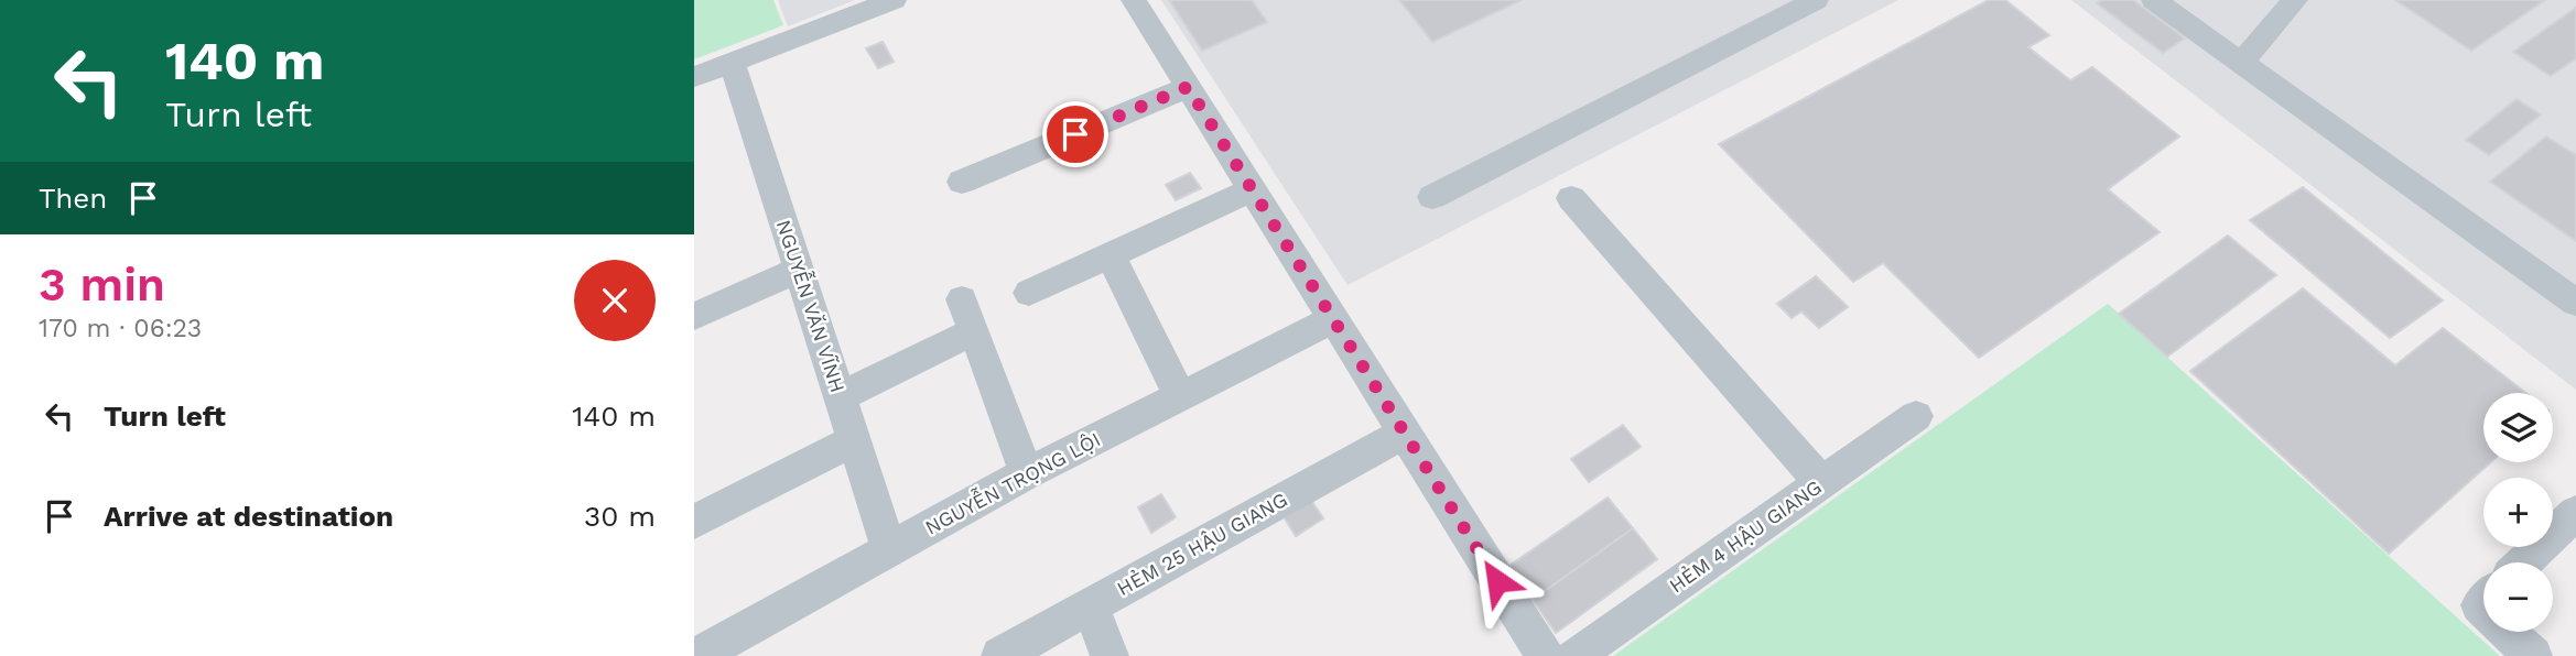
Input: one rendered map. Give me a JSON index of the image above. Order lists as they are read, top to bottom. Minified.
{"streets":{"street":["NGUYỄN VĂN VĨNH","NGUYỄN TRỌNG LỘI","HẺM 4 HẬU GIANG","HẺM 25 HẬU GIANG"]},"crossings":[["NGUYỄN VĂN VĨNH","NGUYỄN TRỌNG LỘI"]],"page":{"turn":["140 m","Turn left"],"then":"Then","heading":["3 min","170 m · 06:23"],"list":[{"name":"Turn left","value":"140 m"},{"name":"Arrive at destination","value":"30 m"}],"map_buttons":["+","−"]}}
